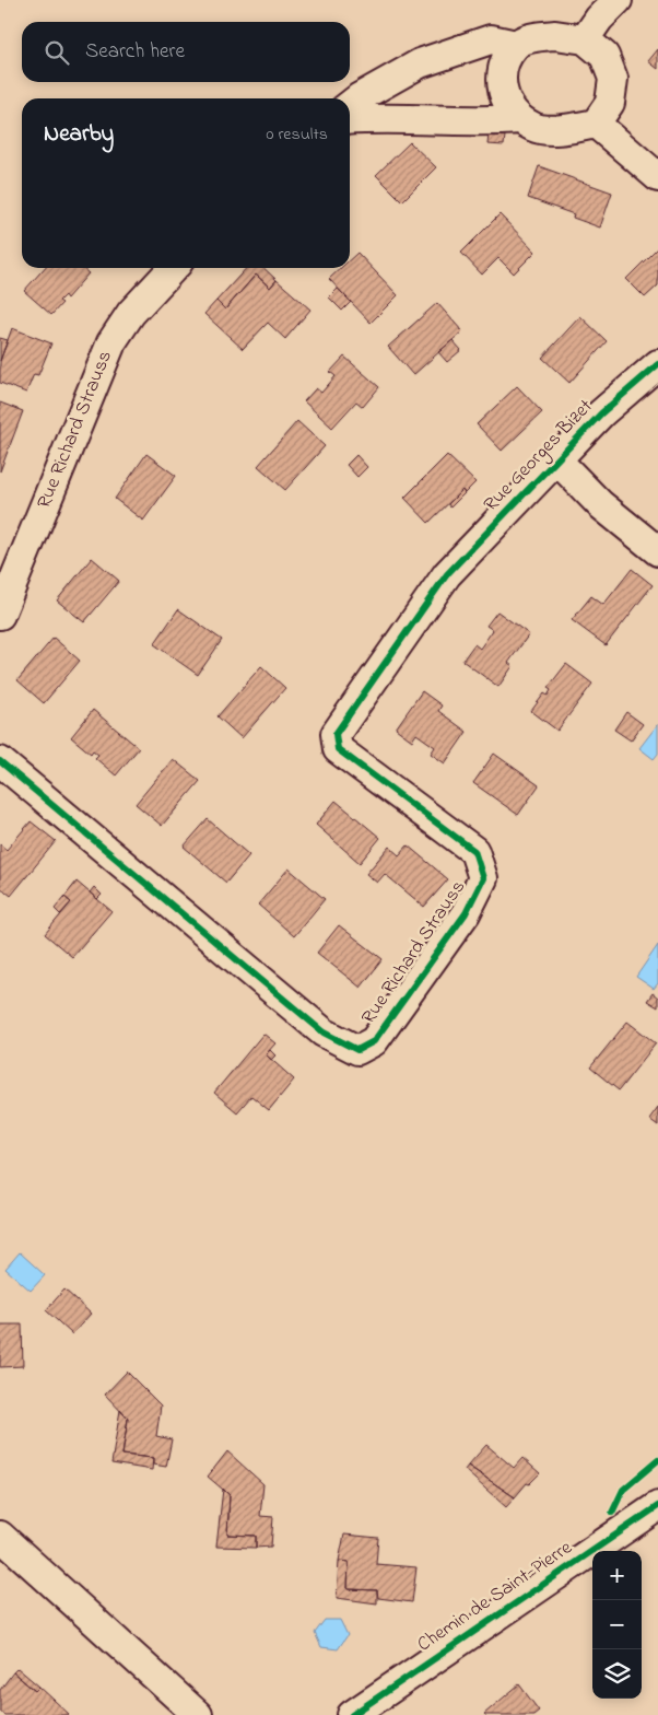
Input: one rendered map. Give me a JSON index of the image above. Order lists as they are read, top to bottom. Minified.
{"streets":{"street":["Rue Richard Strauss","Rue Georges Bizet","Chemin de Saint-Pierre"]},"crossings":[["Rue Richard Strauss","Rue Georges Bizet"]],"page":{"search":"Search here","heading":["Nearby","0 results"],"map_buttons":["+","−"]}}
